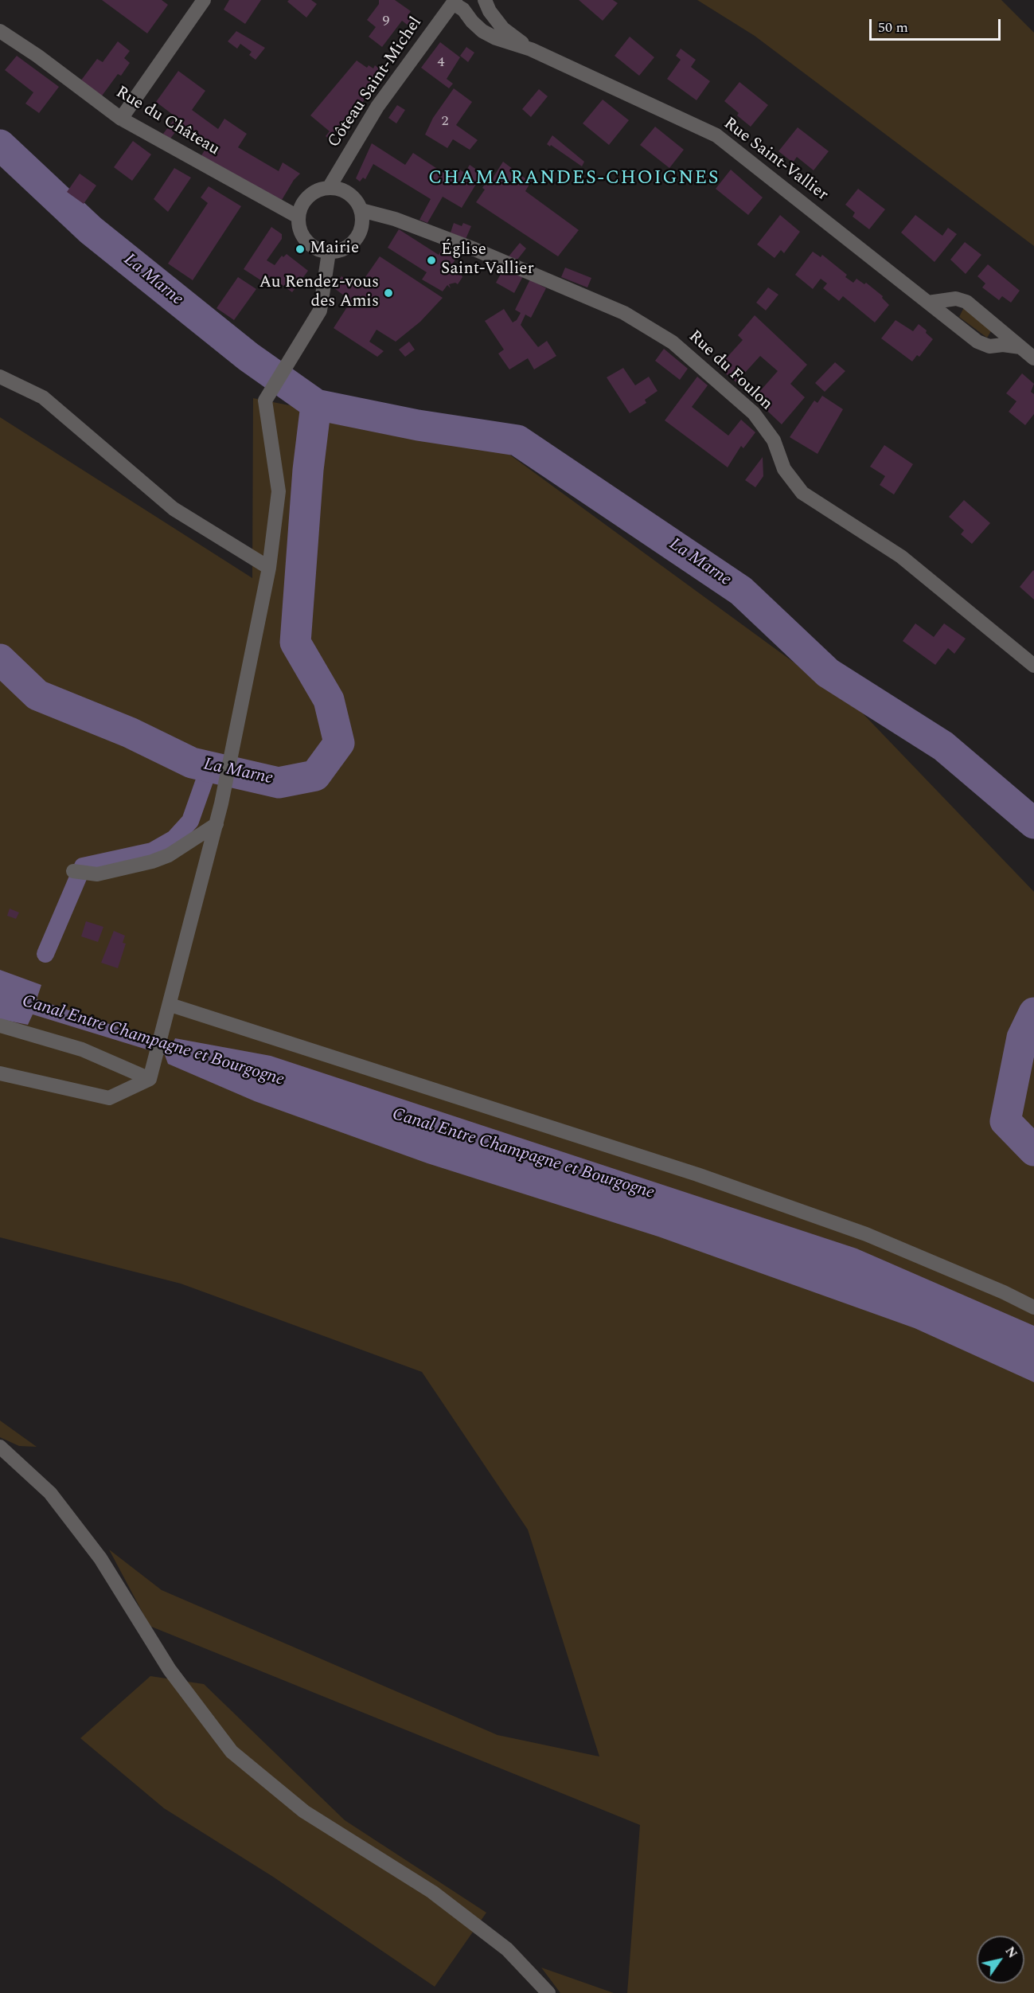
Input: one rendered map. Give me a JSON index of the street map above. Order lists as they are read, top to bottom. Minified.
{"streets":{"street":["Côteau Saint-Michel","Rue du Château","Rue Saint-Vallier","Rue du Foulon"]},"crossings":[["Côteau Saint-Michel","Rue du Château"],["Côteau Saint-Michel","Rue Saint-Vallier"],["Côteau Saint-Michel","Rue du Foulon"],["Rue du Château","Rue du Foulon"]],"districts":["CHAMARANDES-CHOIGNES"],"water":["La Marne","Canal Entre Champagne et Bourgogne"],"places":["Mairie","Église Saint-Vallier","Au Rendez-vous des Amis"],"house_numbers":["9","4","2"],"scale_bar":"50 m","north":"top right"}
